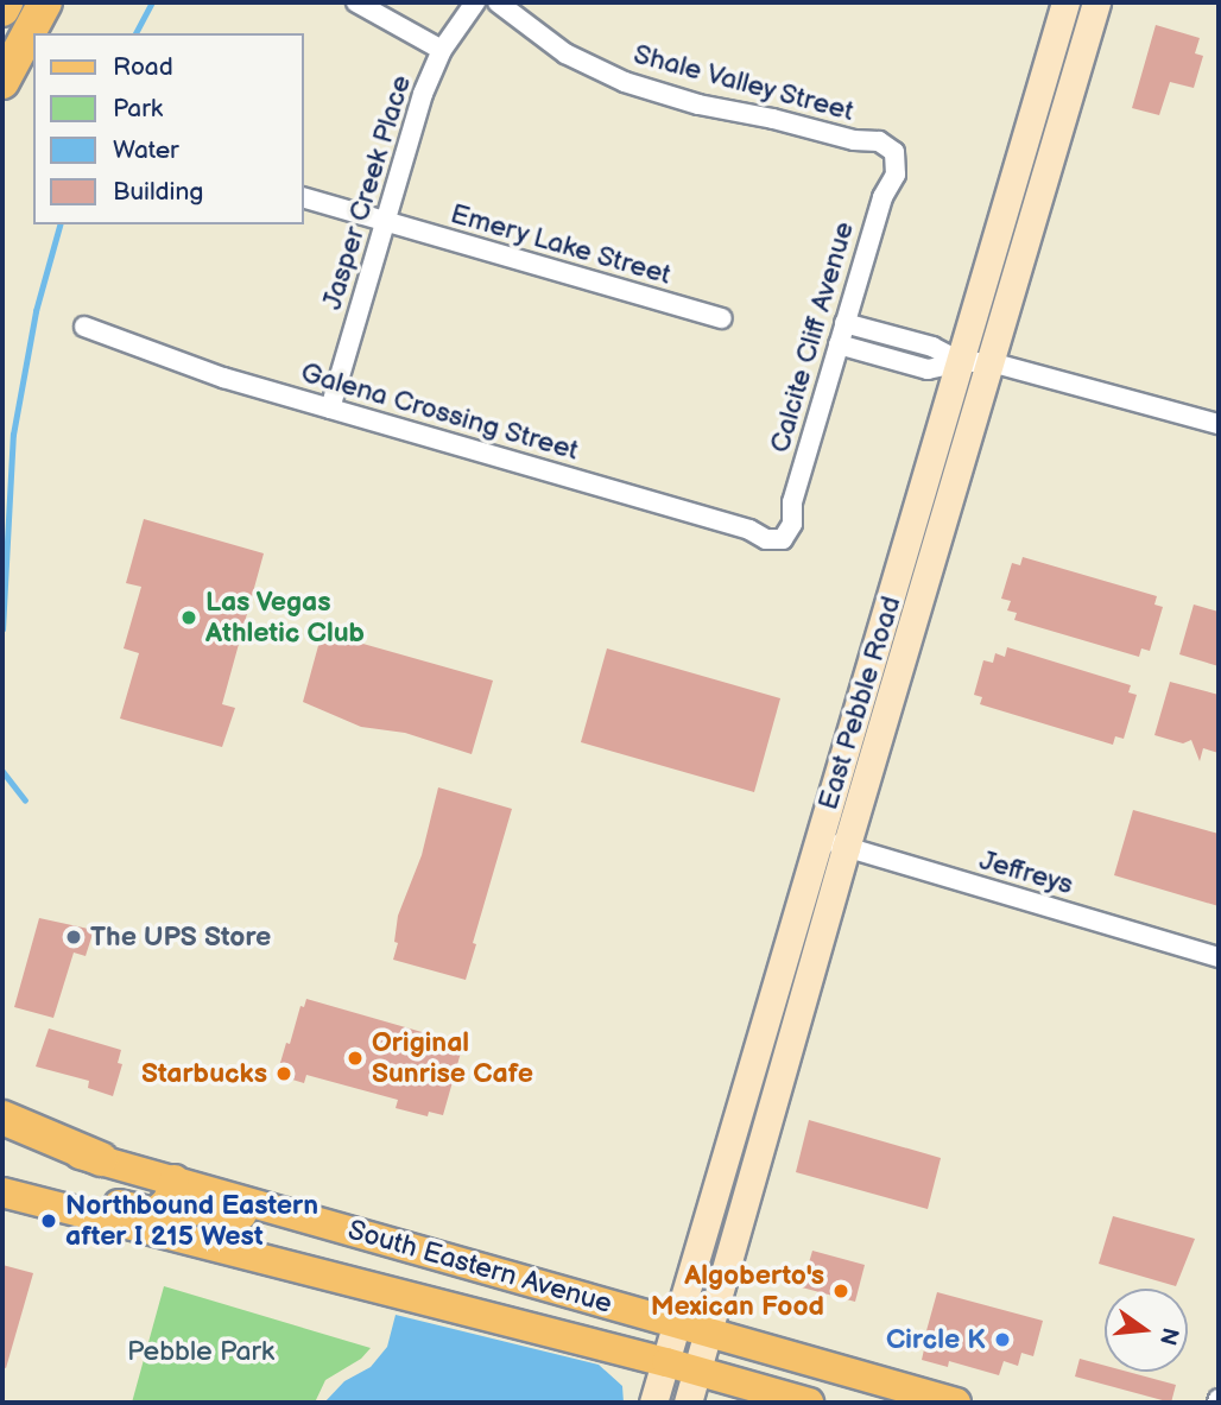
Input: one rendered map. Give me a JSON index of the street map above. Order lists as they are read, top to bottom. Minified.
{"streets":{"main road":["East Pebble Road","South Eastern Avenue"],"street":["Shale Valley Street","Jasper Creek Place","Emery Lake Street","Calcite Cliff Avenue","Galena Crossing Street","Jeffreys"]},"crossings":[["Shale Valley Street","Calcite Cliff Avenue"],["Jasper Creek Place","Emery Lake Street"],["Jasper Creek Place","Galena Crossing Street"],["Calcite Cliff Avenue","Galena Crossing Street"],["East Pebble Road","Jeffreys"],["East Pebble Road","South Eastern Avenue"]],"parks":["Pebble Park"],"places":["Las Vegas Athletic Club","The UPS Store","Original Sunrise Cafe","Starbucks","Northbound Eastern after I 215 West","Algoberto's Mexican Food","Circle K"],"legend":["Road","Park","Water","Building"],"north":"right"}
